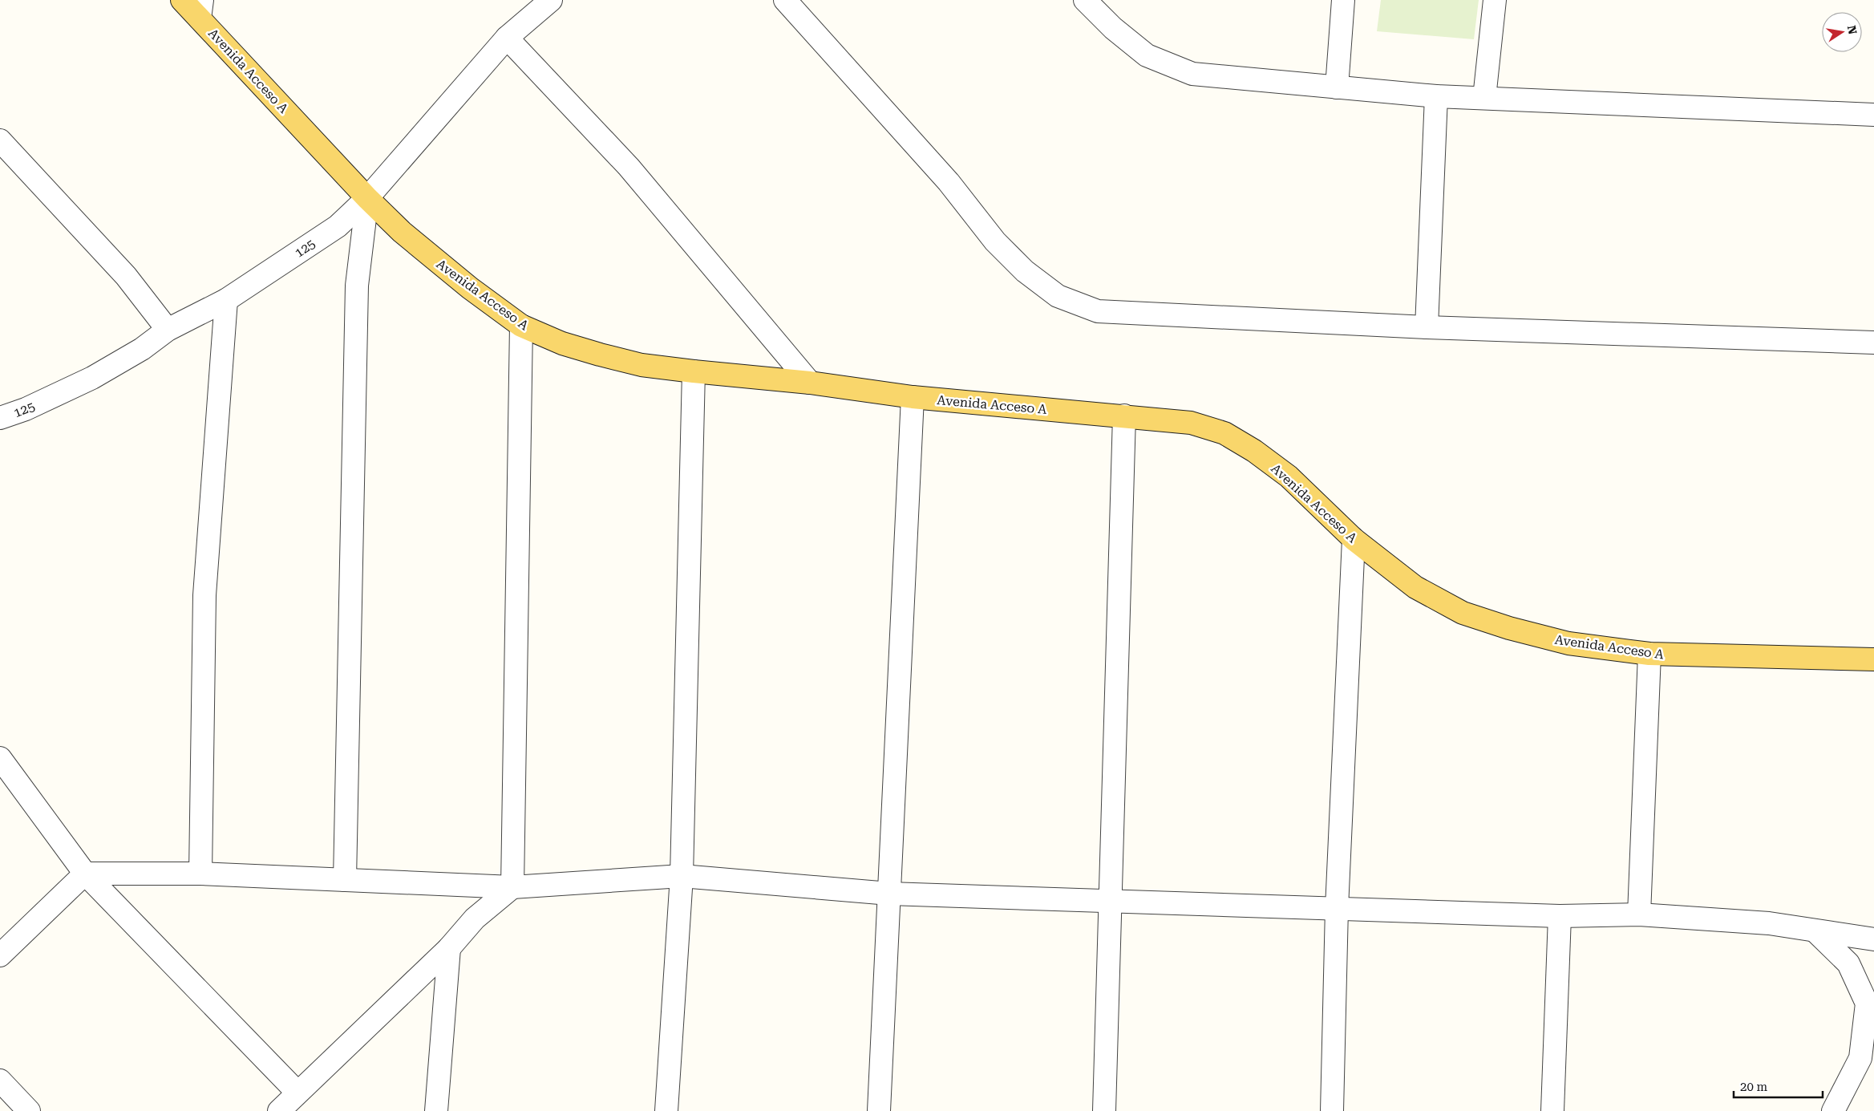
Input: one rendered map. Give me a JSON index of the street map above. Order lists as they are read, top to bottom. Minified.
{"streets":{"main road":["Avenida Acceso A"],"street":["125"]},"crossings":[["Avenida Acceso A","125"]],"scale_bar":"20 m","north":"right"}
